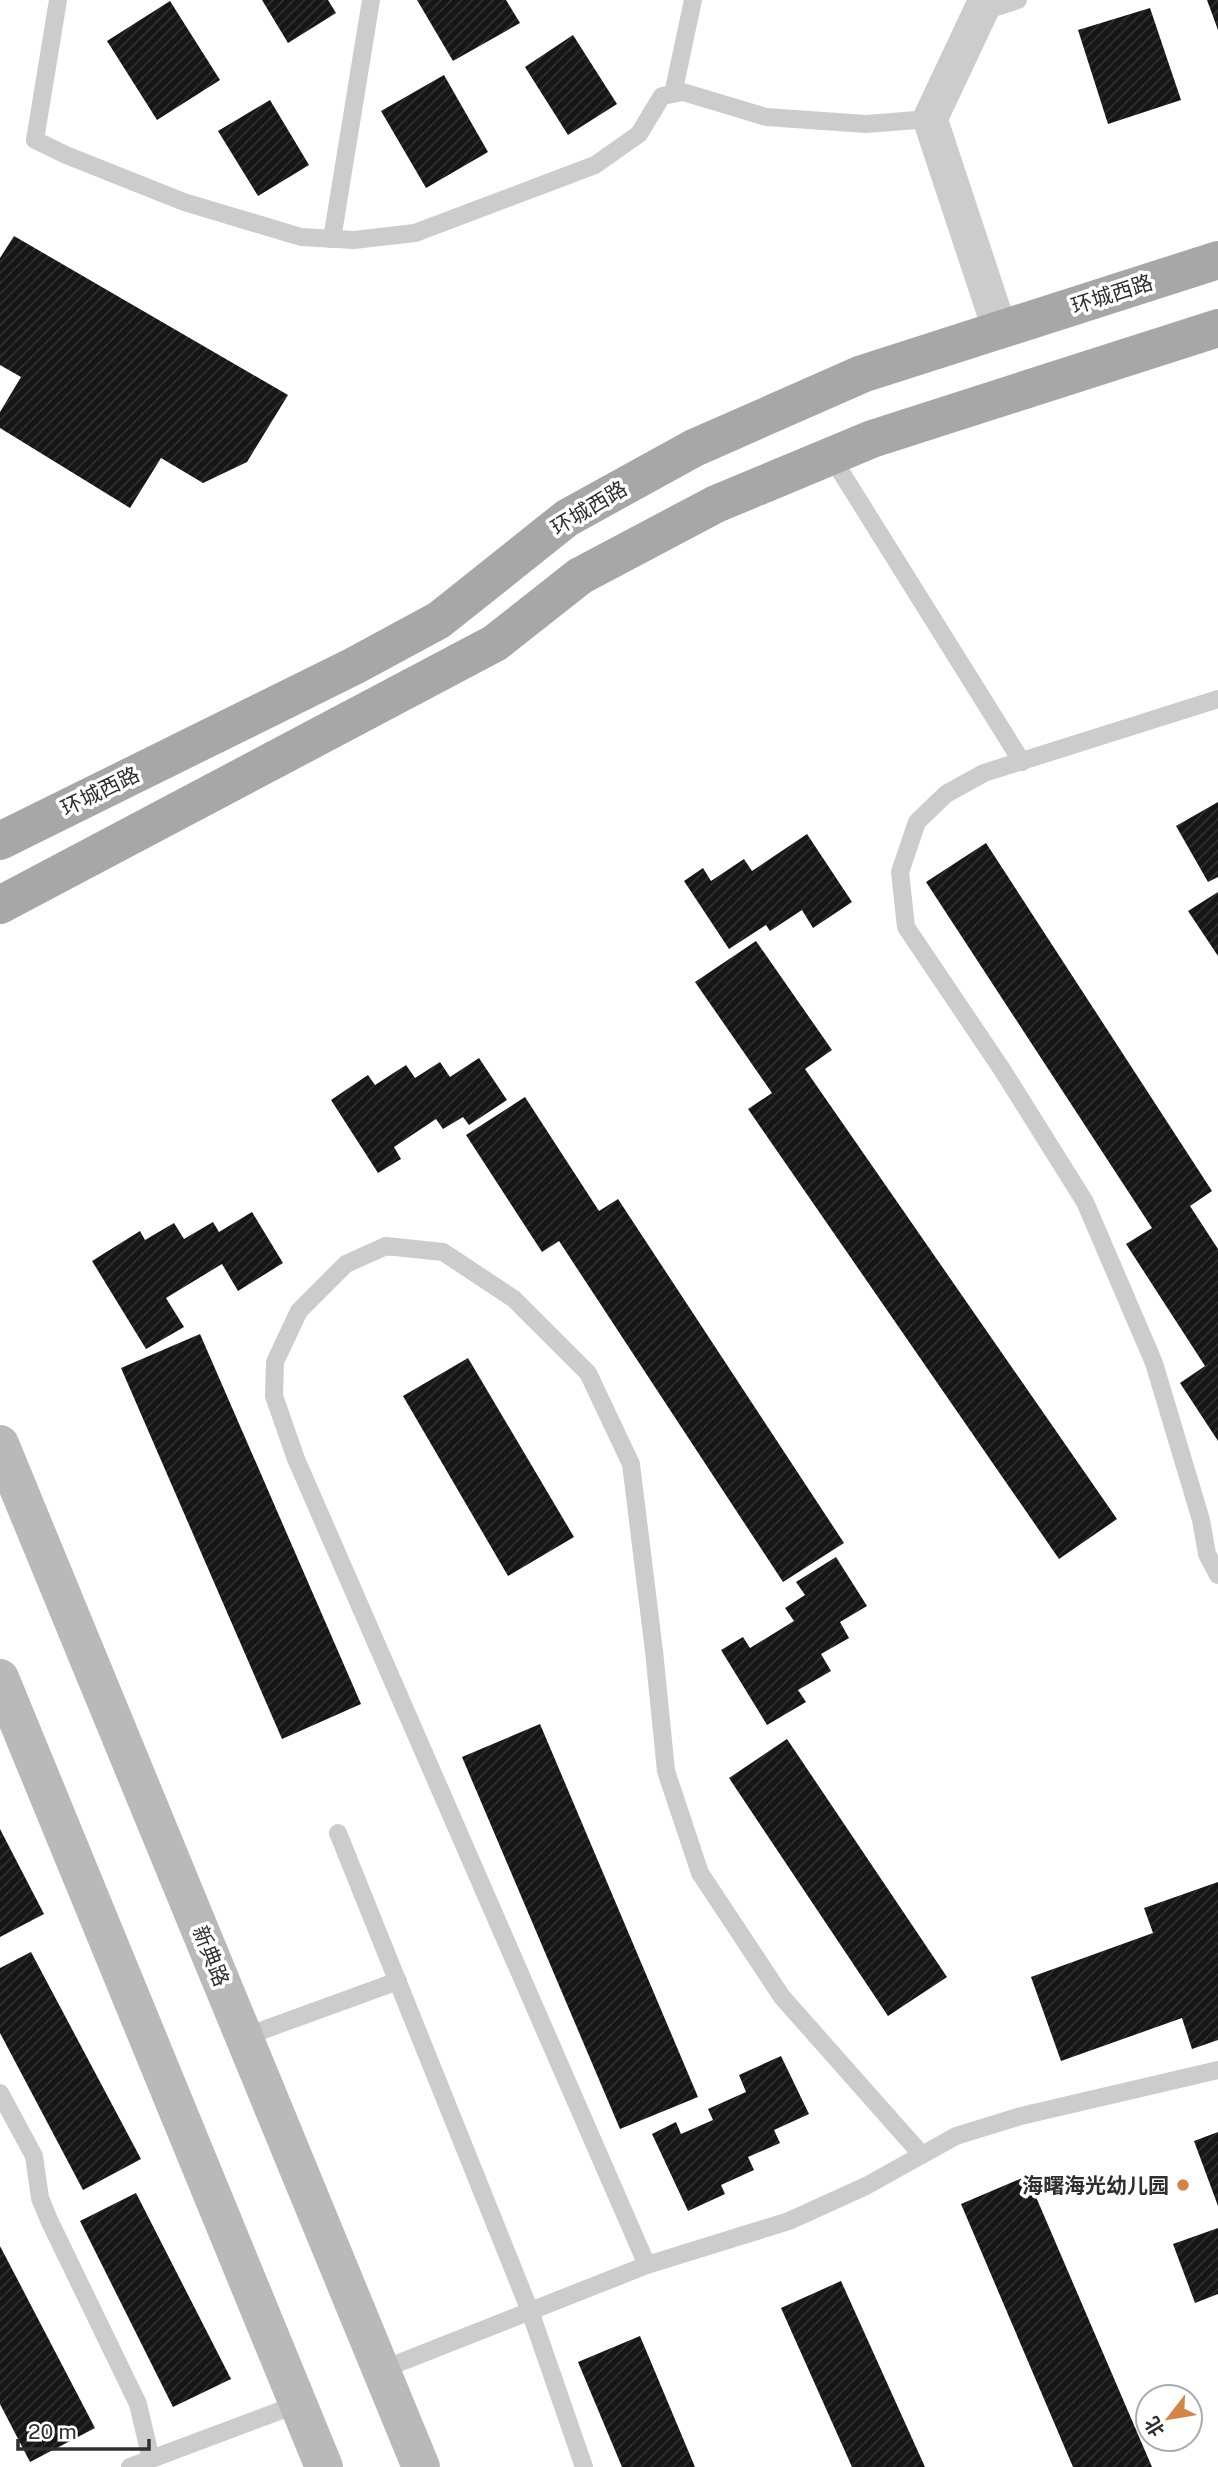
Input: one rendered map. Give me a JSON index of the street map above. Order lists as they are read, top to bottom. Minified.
{"streets":{"main road":["环城西路","新典路"]},"places":["海曙海光幼儿园"],"scale_bar":"20 m","north":"bottom left"}
